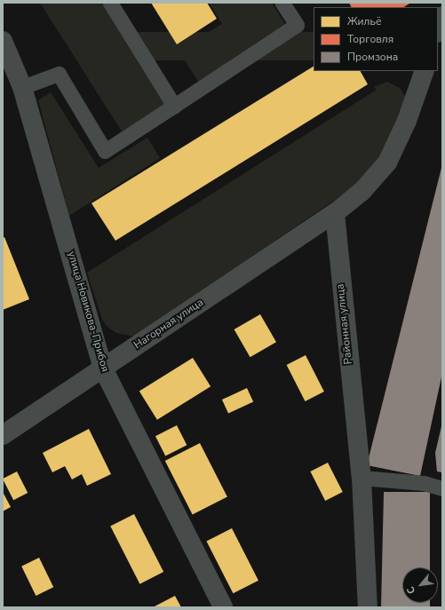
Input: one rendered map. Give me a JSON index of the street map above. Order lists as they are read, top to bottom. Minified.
{"streets":{"street":["улица Новикова-Прибоя","Нагорная улица","Районная улица"]},"crossings":[["улица Новикова-Прибоя","Нагорная улица"],["Нагорная улица","Районная улица"]],"legend":["Жильё","Торговля","Промзона"],"north":"bottom left"}
